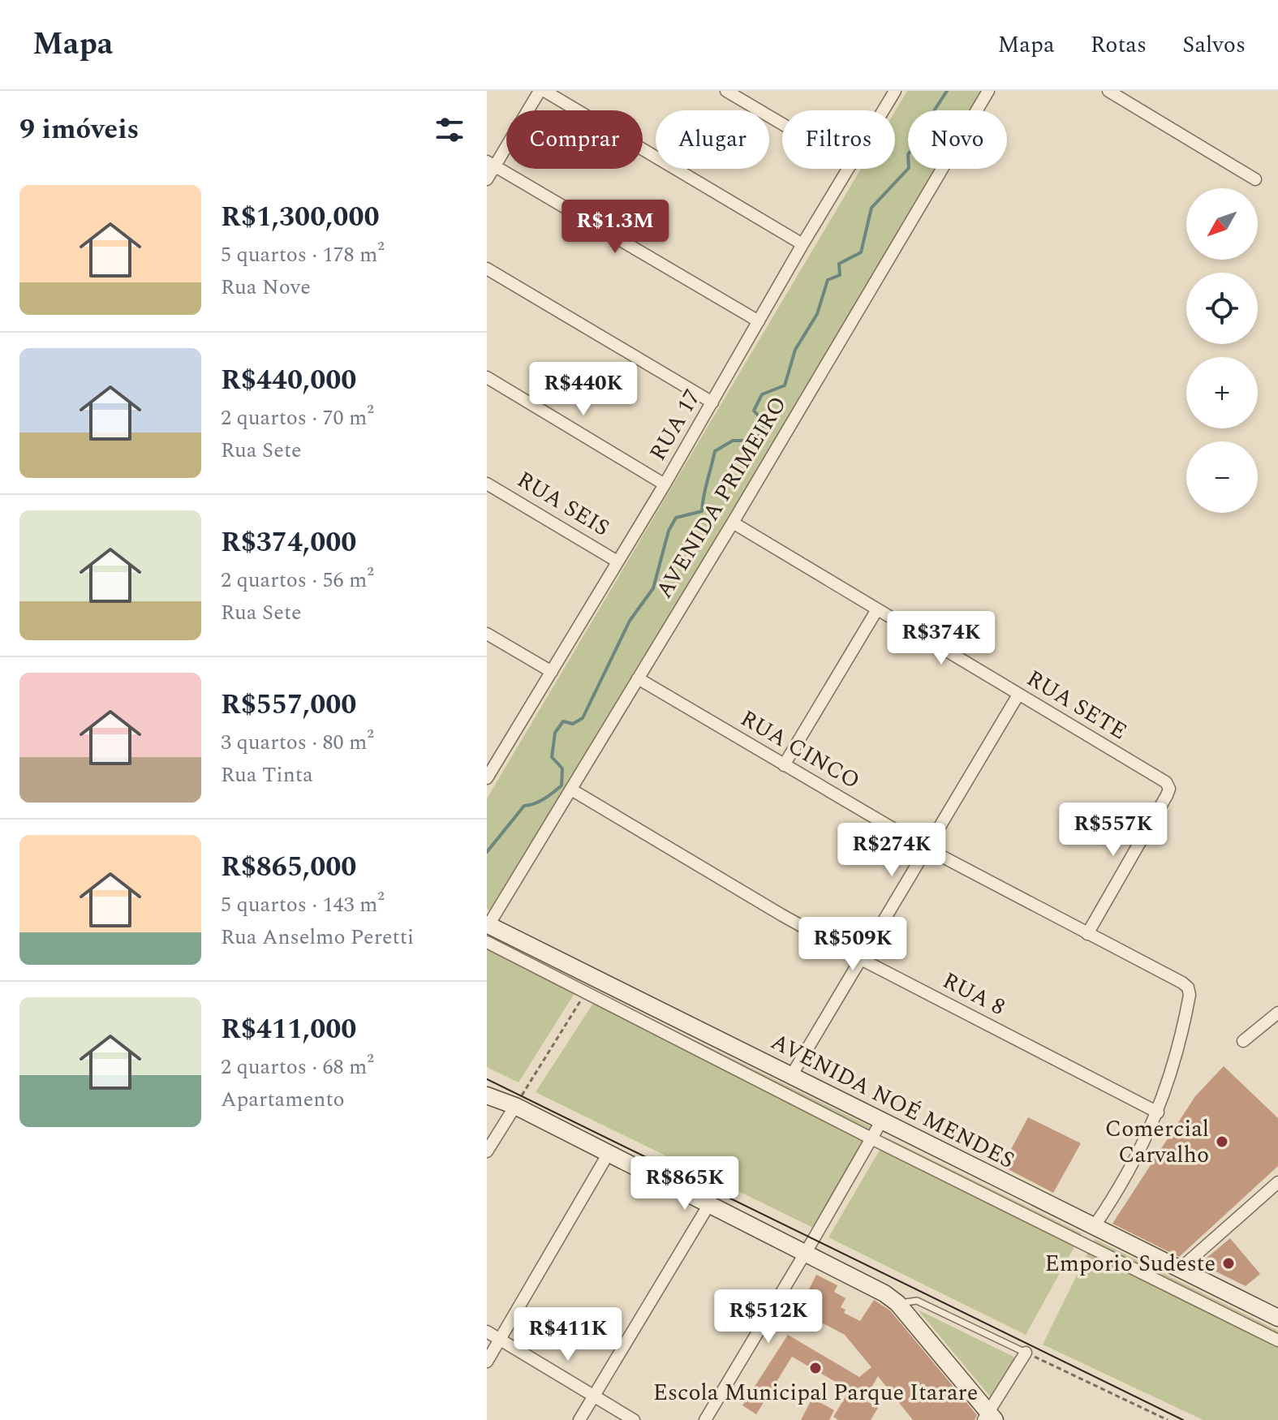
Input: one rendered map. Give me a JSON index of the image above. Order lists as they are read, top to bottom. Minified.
{"streets":{"main road":["AVENIDA NOÉ MENDES"],"street":["RUA 17","AVENIDA PRIMEIRO","RUA SEIS","RUA SETE","RUA CINCO","RUA 8"]},"crossings":[["RUA 17","RUA SEIS"],["AVENIDA PRIMEIRO","RUA SETE"],["AVENIDA PRIMEIRO","RUA CINCO"],["AVENIDA PRIMEIRO","RUA 8"],["AVENIDA PRIMEIRO","AVENIDA NOÉ MENDES"],["RUA SETE","RUA CINCO"],["RUA CINCO","RUA 8"]],"places":["Comercial Carvalho","Emporio Sudeste","Escola Municipal Parque Itarare"],"north":"bottom left","page":{"header":"Mapa","nav":["Mapa","Rotas","Salvos"],"heading":"9 imóveis","chip":["Comprar","Alugar","Filtros","Novo"],"list":[{"name":"R$1,300,000","note":"5 quartos · 178 m² · Rua Nove"},{"name":"R$440,000","note":"2 quartos · 70 m² · Rua Sete"},{"name":"R$374,000","note":"2 quartos · 56 m² · Rua Sete"},{"name":"R$557,000","note":"3 quartos · 80 m² · Rua Tinta"},{"name":"R$865,000","note":"5 quartos · 143 m² · Rua Anselmo Peretti"},{"name":"R$411,000","note":"2 quartos · 68 m² · Apartamento"}],"map_buttons":["+","−"],"price":["R$1.3M","R$440K","R$374K","R$557K","R$274K","R$509K","R$865K","R$512K","R$411K"]}}
